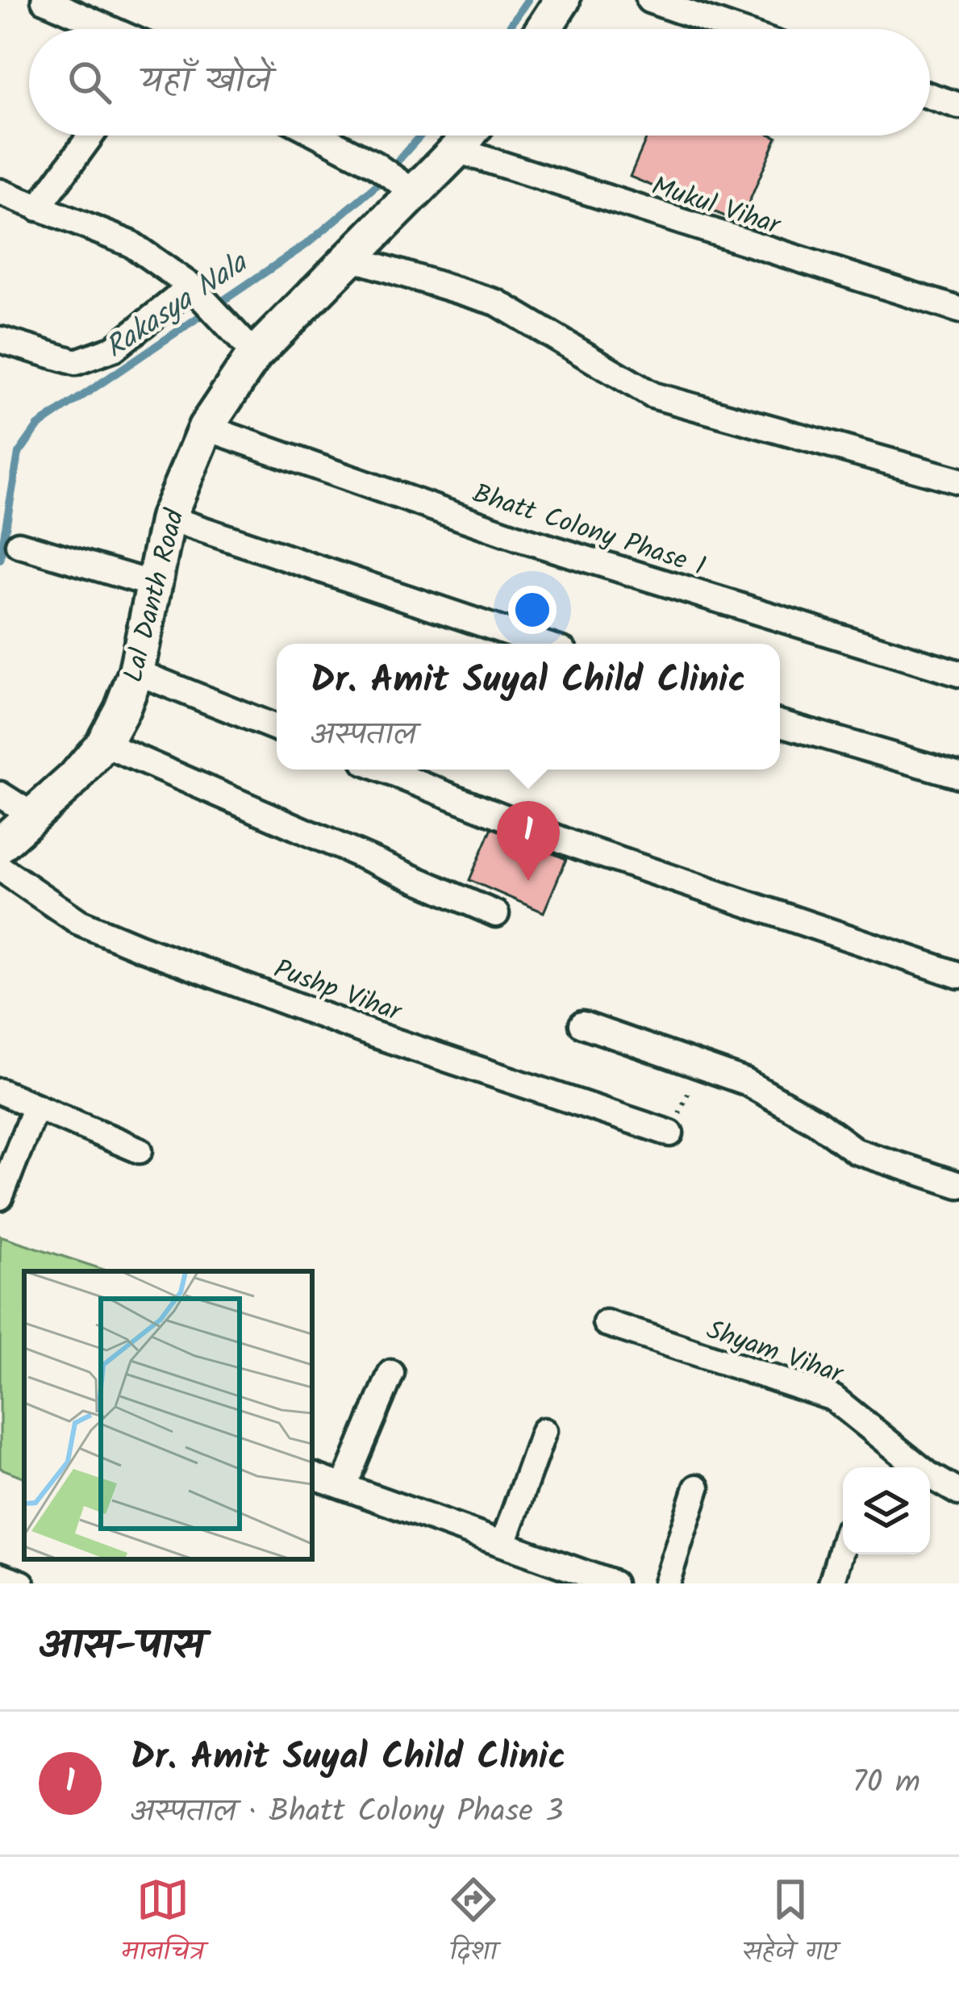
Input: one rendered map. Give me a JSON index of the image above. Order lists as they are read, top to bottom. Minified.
{"streets":{"street":["Mukul Vihar","Bhatt Colony Phase 1","Lal Danth Road","Pushp Vihar","Shyam Vihar"]},"crossings":[["Mukul Vihar","Lal Danth Road"],["Bhatt Colony Phase 1","Lal Danth Road"]],"water":["Rakasya Nala"],"page":{"search":"यहाँ खोजें","popup":["Dr. Amit Suyal Child Clinic","अस्पताल"],"pins":"1","heading":"आस-पास","list":[{"mark":"1","name":"Dr. Amit Suyal Child Clinic","note":"अस्पताल · Bhatt Colony Phase 3","value":"70 m"}],"nav":["मानचित्र","दिशा","सहेजे गए"]}}
